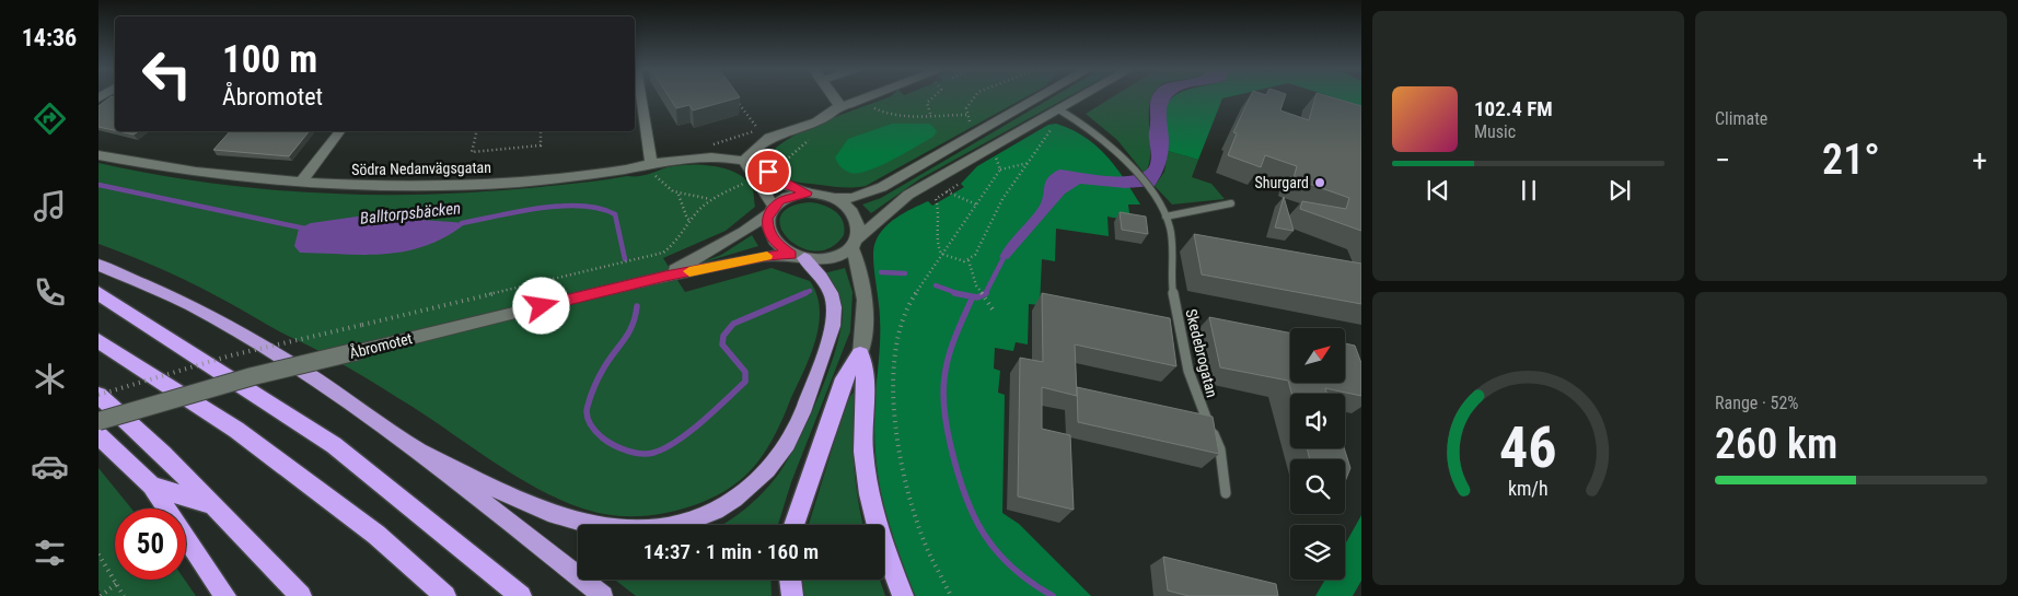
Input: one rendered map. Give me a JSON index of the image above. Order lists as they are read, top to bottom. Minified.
{"streets":{"main road":["Södra Nedanvägsgatan","Åbromotet"],"lane":["Skedebrogatan"]},"crossings":[["Södra Nedanvägsgatan","Åbromotet"],["Åbromotet","Skedebrogatan"]],"water":["Balltorpsbäcken"],"places":["Shurgard"],"north":"top right","page":{"tabs":"14:36","tile":["Climate",["Range · 52%","260 km"]],"turn":["100 m","Åbromotet"],"song":["102.4 FM","Music"],"heat":["−","21°","+"],"limit":"50","trip":"14:37 · 1 min · 160 m","gauge":["46","km/h"]}}
